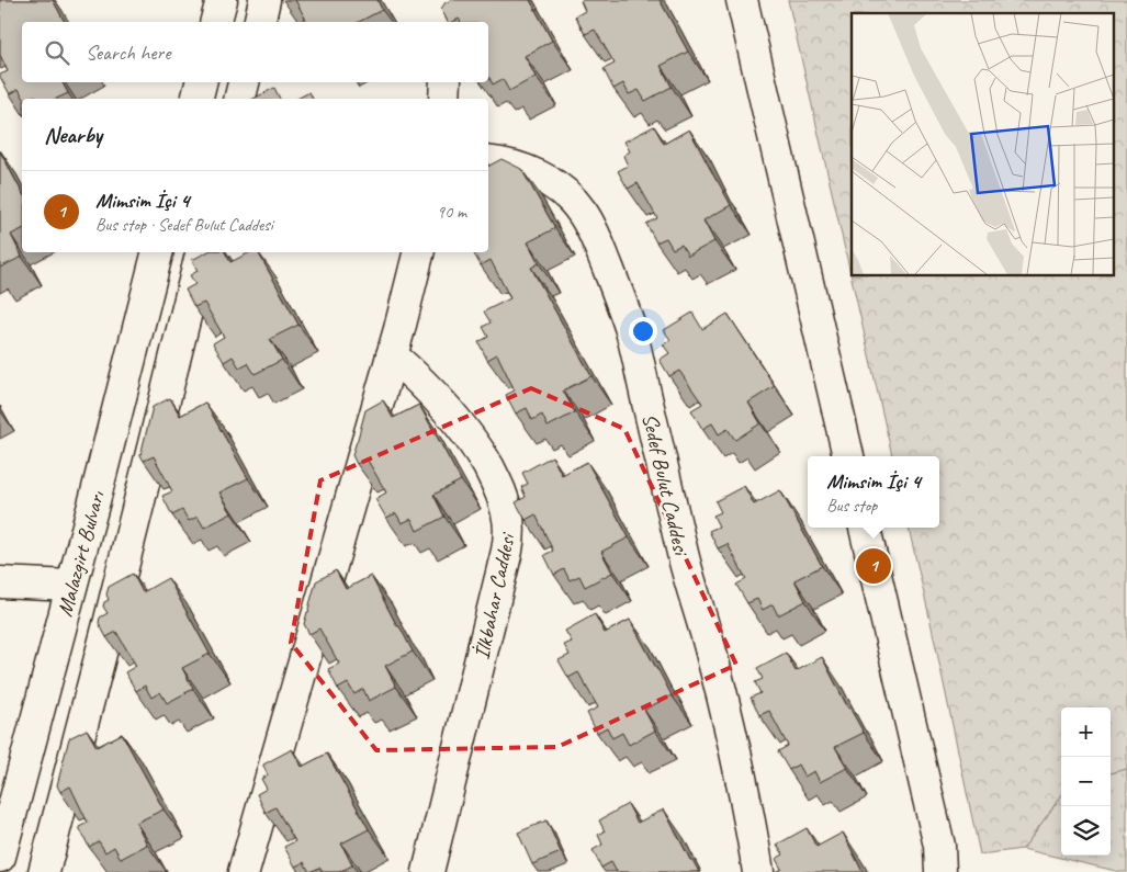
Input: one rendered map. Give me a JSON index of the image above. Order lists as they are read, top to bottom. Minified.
{"streets":{"main road":["Sedef Bulut Caddesi","Malazgirt Bulvarı","İlkbahar Caddesi"]},"page":{"search":"Search here","heading":"Nearby","list":[{"mark":"1","name":"Mimsim İçi 4","note":"Bus stop · Sedef Bulut Caddesi","value":"90 m"}],"popup":["Mimsim İçi 4","Bus stop"],"pins":"1","map_buttons":["+","−"]}}
